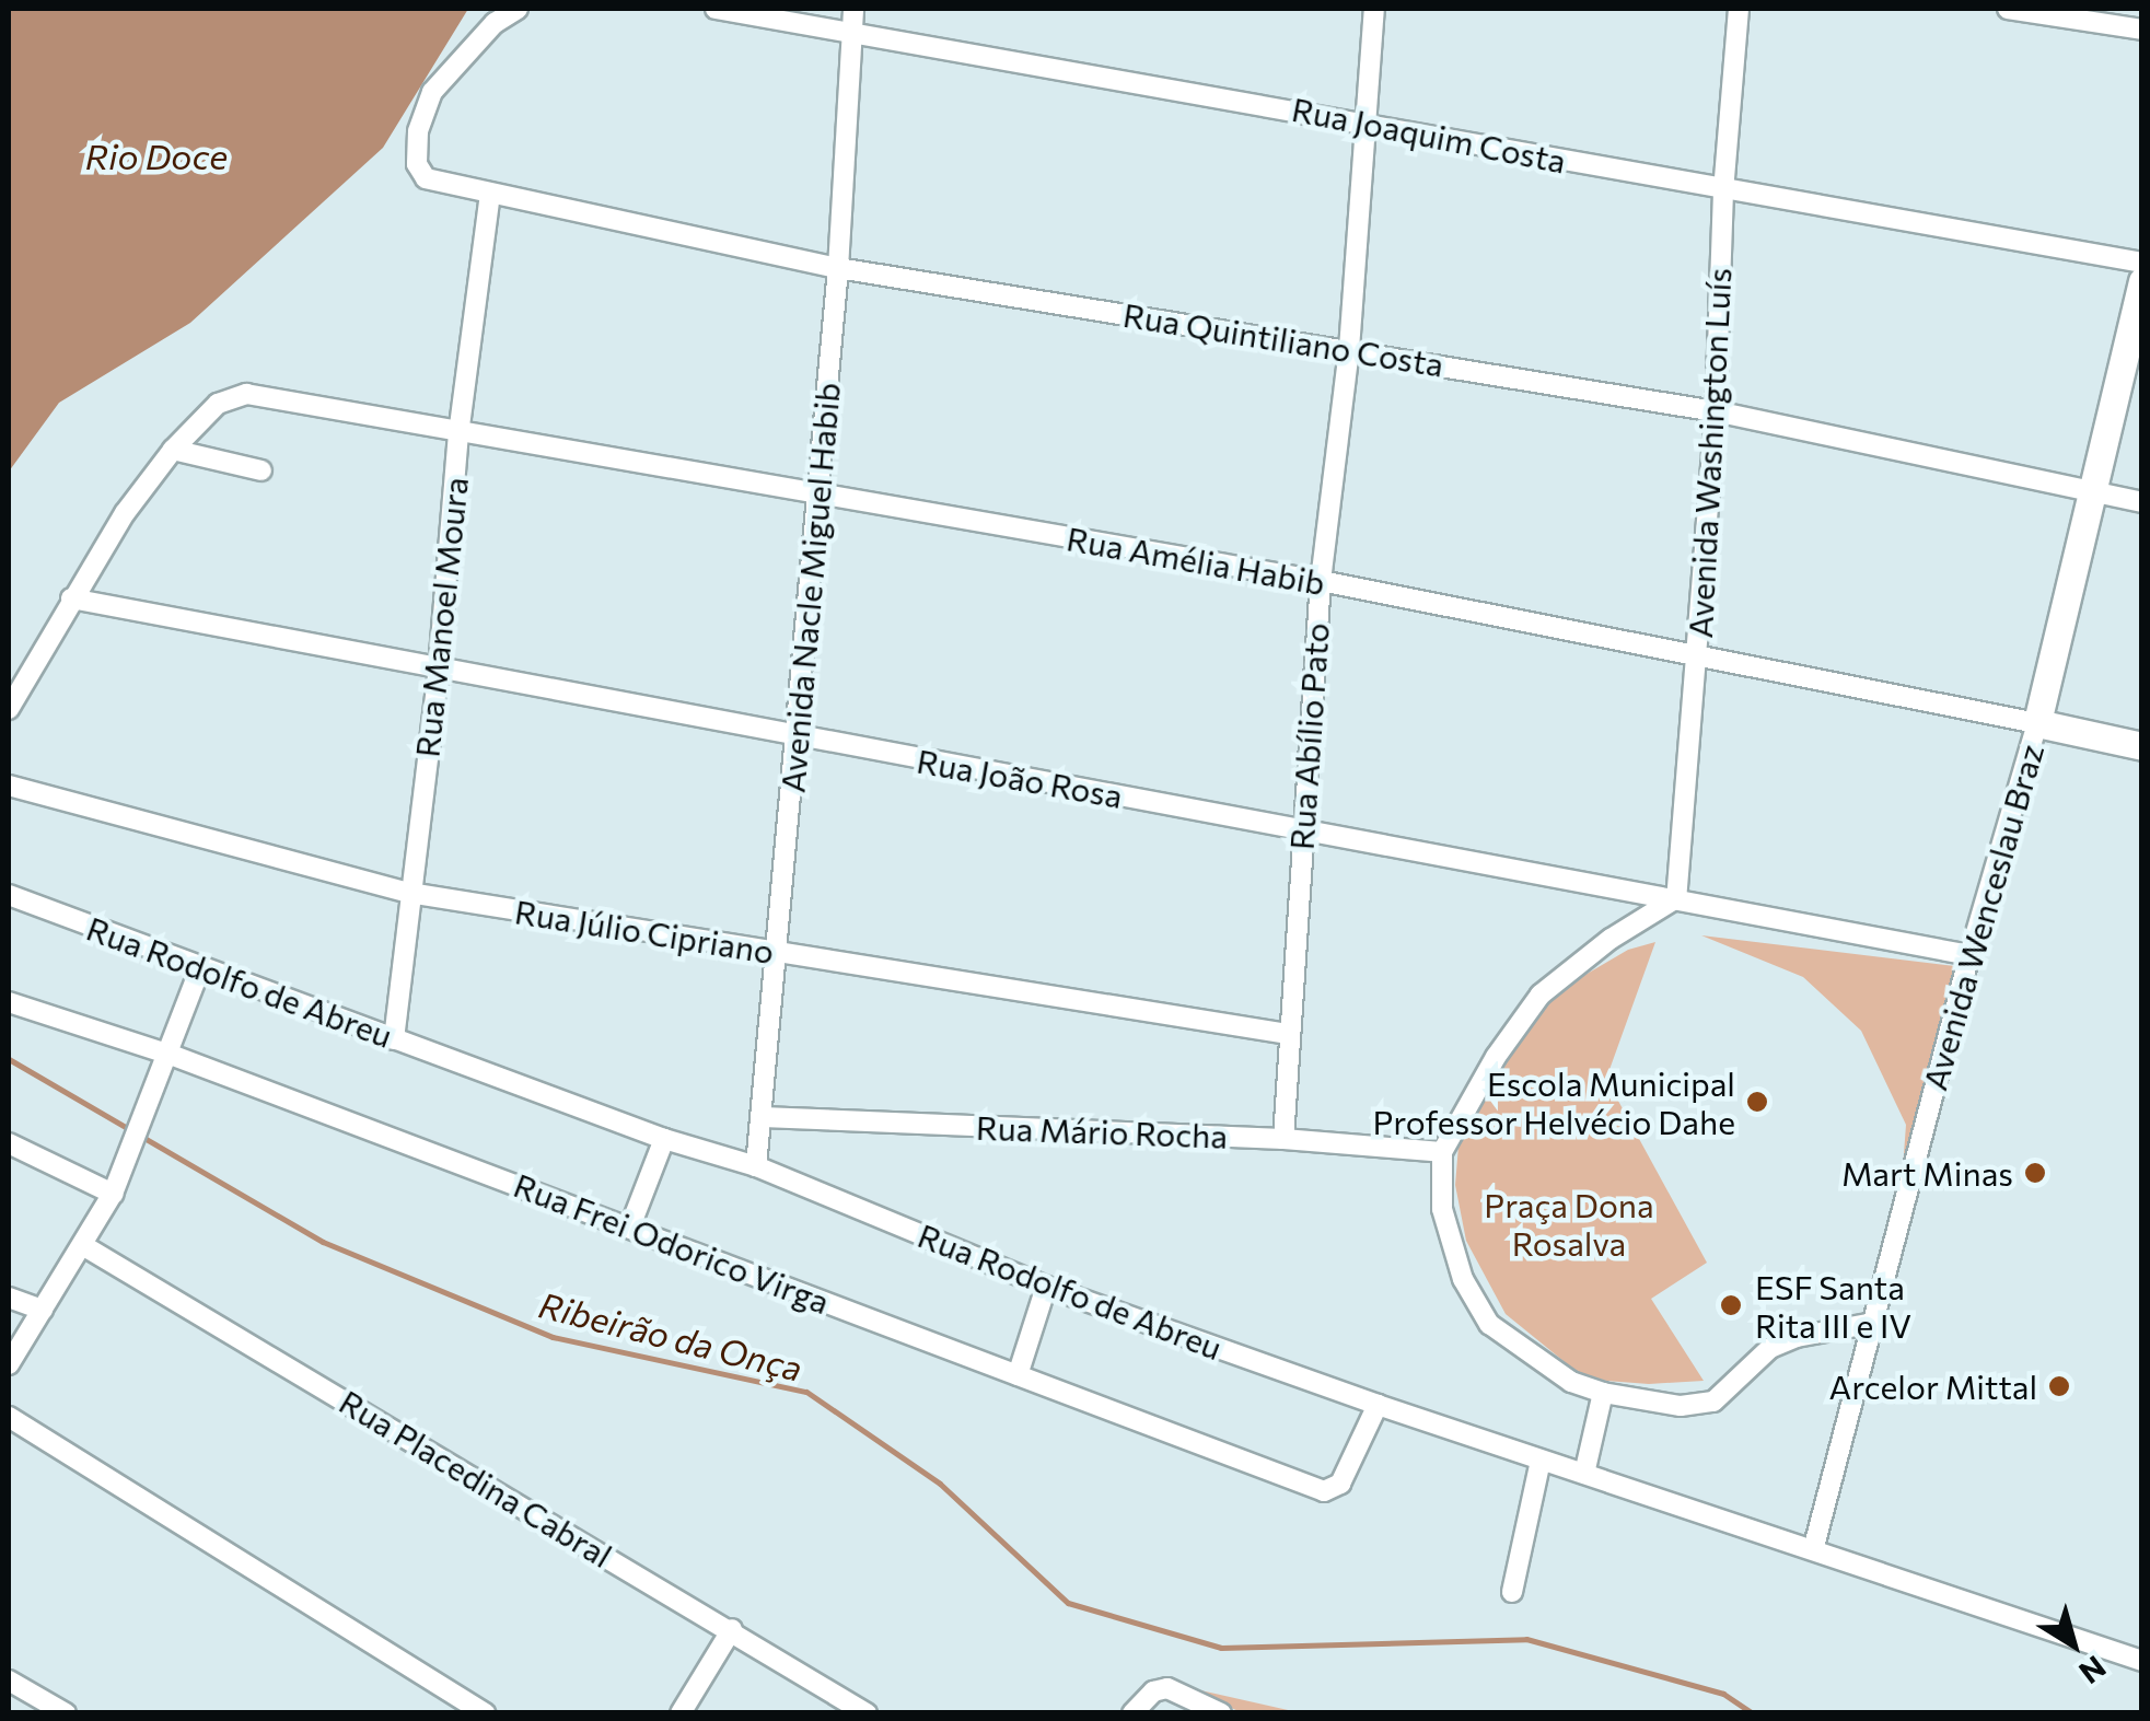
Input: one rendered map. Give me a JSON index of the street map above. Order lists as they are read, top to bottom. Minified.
{"streets":{"street":["Rua Joaquim Costa","Rua Quintiliano Costa","Avenida Washington Luís","Rua Amélia Habib","Avenida Nacle Miguel Habib","Rua Manoel Moura","Rua Abílio Pato","Rua João Rosa","Avenida Wenceslau Braz","Rua Júlio Cipriano","Rua Rodolfo de Abreu","Rua Mário Rocha","Rua Frei Odorico Virga","Rua Placedina Cabral"]},"crossings":[["Rua Joaquim Costa","Avenida Washington Luís"],["Rua Joaquim Costa","Avenida Nacle Miguel Habib"],["Rua Joaquim Costa","Rua Abílio Pato"],["Rua Quintiliano Costa","Avenida Washington Luís"],["Rua Quintiliano Costa","Avenida Nacle Miguel Habib"],["Rua Quintiliano Costa","Rua Manoel Moura"],["Rua Quintiliano Costa","Rua Abílio Pato"],["Rua Quintiliano Costa","Avenida Wenceslau Braz"],["Avenida Washington Luís","Rua Amélia Habib"],["Avenida Washington Luís","Rua João Rosa"],["Rua Amélia Habib","Avenida Nacle Miguel Habib"],["Rua Amélia Habib","Rua Manoel Moura"],["Rua Amélia Habib","Rua Abílio Pato"],["Rua Amélia Habib","Avenida Wenceslau Braz"],["Avenida Nacle Miguel Habib","Rua João Rosa"],["Avenida Nacle Miguel Habib","Rua Júlio Cipriano"],["Avenida Nacle Miguel Habib","Rua Rodolfo de Abreu"],["Avenida Nacle Miguel Habib","Rua Mário Rocha"],["Rua Manoel Moura","Rua João Rosa"],["Rua Manoel Moura","Rua Júlio Cipriano"],["Rua Manoel Moura","Rua Rodolfo de Abreu"],["Rua Abílio Pato","Rua João Rosa"],["Rua Abílio Pato","Rua Júlio Cipriano"],["Rua Abílio Pato","Rua Mário Rocha"],["Rua João Rosa","Avenida Wenceslau Braz"],["Avenida Wenceslau Braz","Rua Rodolfo de Abreu"],["Rua Rodolfo de Abreu","Rua Frei Odorico Virga"]],"water":["Rio Doce","Ribeirão da Onça"],"parks":["Praça Dona Rosalva"],"places":["Escola Municipal Professor Helvécio Dahe","Mart Minas","ESF Santa Rita III e IV","Arcelor Mittal"],"north":"bottom right"}
